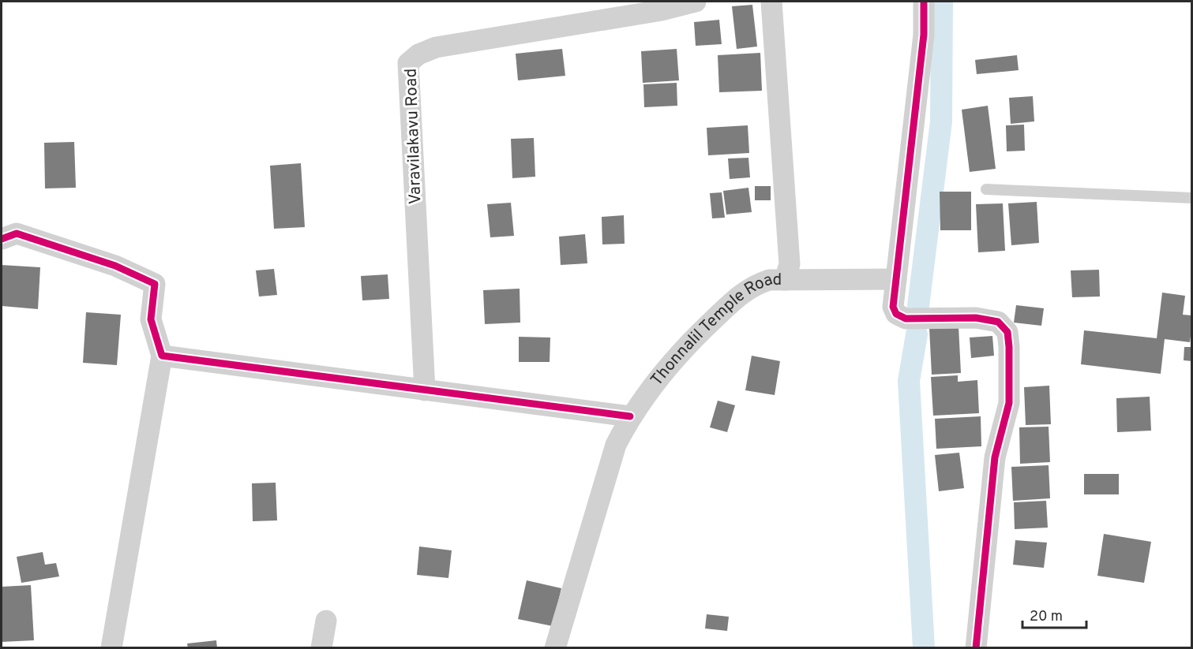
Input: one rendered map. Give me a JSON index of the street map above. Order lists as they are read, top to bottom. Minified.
{"streets":{"street":["Varavilakavu Road","Thonnalil Temple Road"]},"scale_bar":"20 m"}
